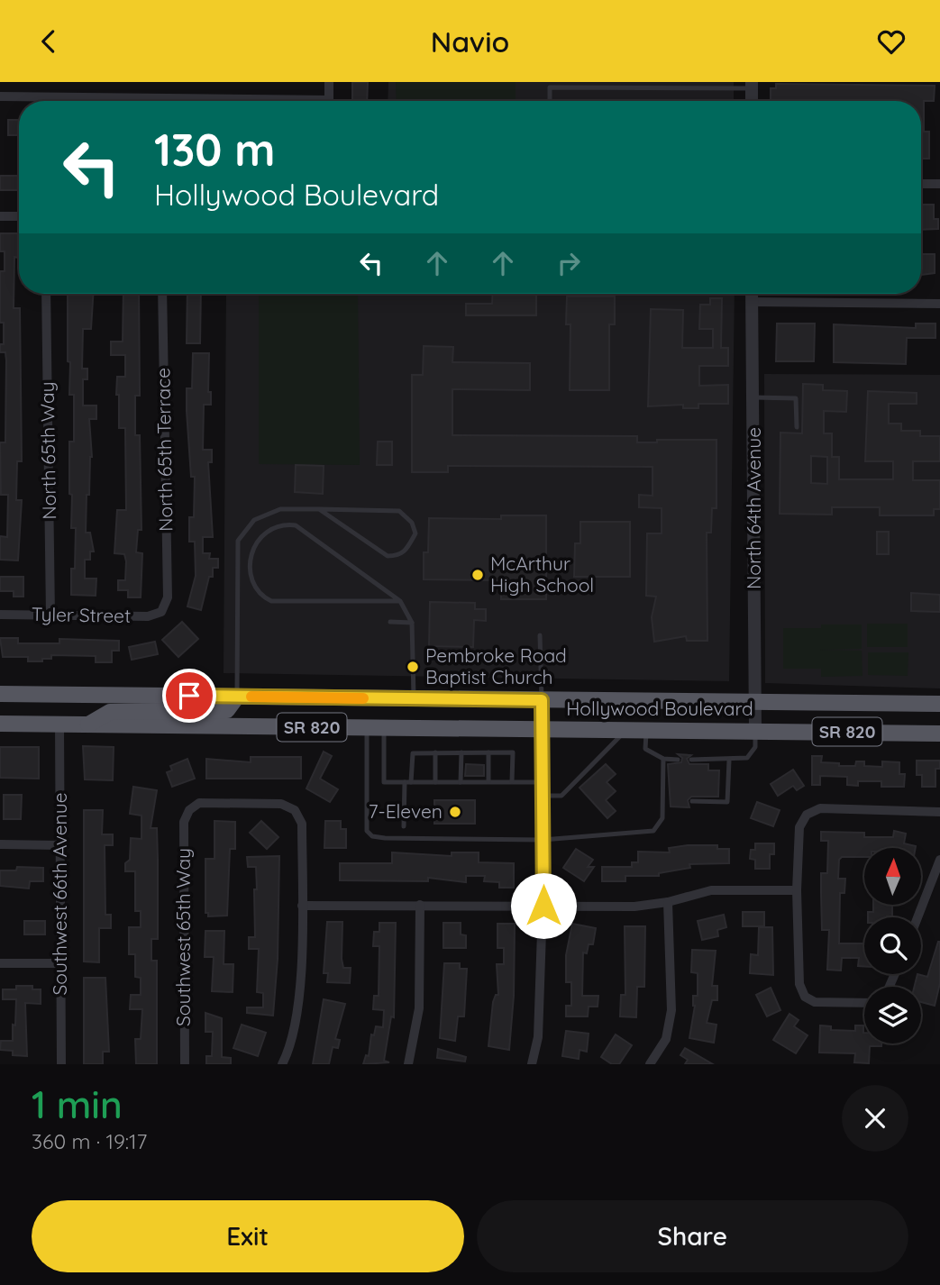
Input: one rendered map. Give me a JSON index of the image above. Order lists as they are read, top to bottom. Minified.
{"streets":{"highway":["Hollywood Boulevard","SR 820"],"street":["North 65th Terrace","North 65th Way","North 64th Avenue","Tyler Street","Southwest 66th Avenue","Southwest 65th Way"]},"crossings":[["North 65th Terrace","Tyler Street"],["North 65th Way","Tyler Street"],["North 64th Avenue","Hollywood Boulevard"],["Hollywood Boulevard","Southwest 66th Avenue"]],"places":["McArthur High School","Pembroke Road Baptist Church","7-Eleven"],"north":"top","page":{"header":"Navio","turn":["130 m","Hollywood Boulevard"],"heading":["1 min","360 m · 19:17"],"buttons":["Exit","Share"]}}
